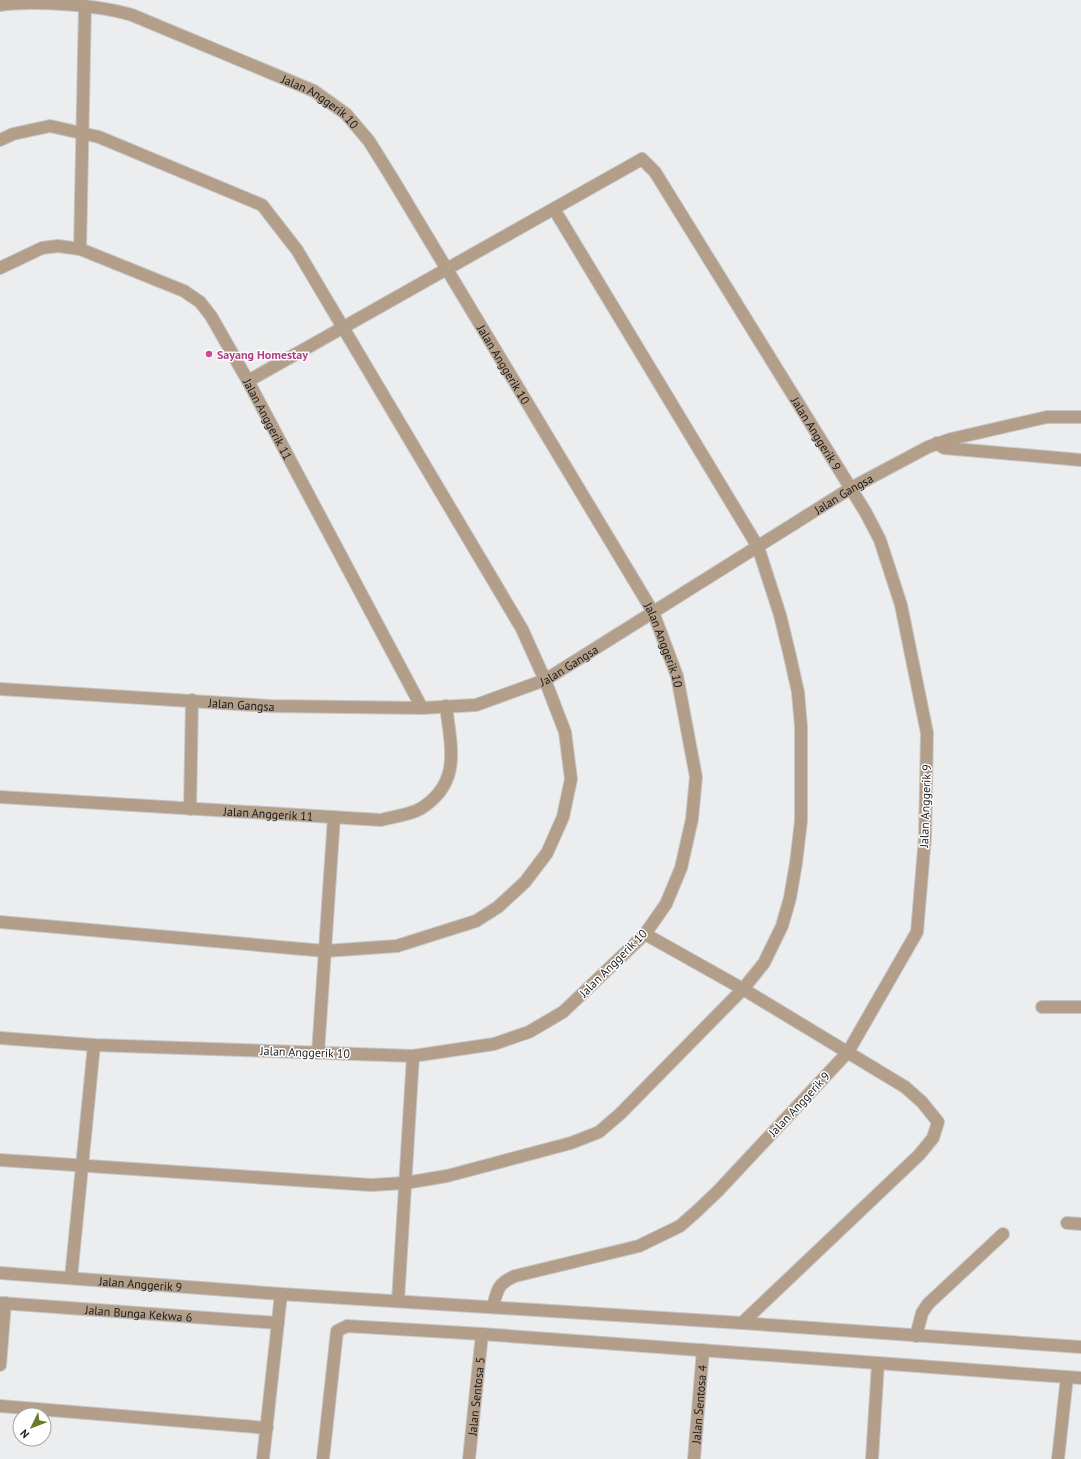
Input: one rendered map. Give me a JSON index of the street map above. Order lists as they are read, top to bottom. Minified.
{"streets":{"street":["Jalan Anggerik 10","Jalan Anggerik 11","Jalan Anggerik 9","Jalan Gangsa","Jalan Bunga Kekwa 6","Jalan Sentosa 5","Jalan Sentosa 4"]},"crossings":[["Jalan Anggerik 10","Jalan Gangsa"],["Jalan Anggerik 11","Jalan Gangsa"],["Jalan Anggerik 9","Jalan Gangsa"]],"places":["Sayang Homestay"],"north":"bottom left"}
